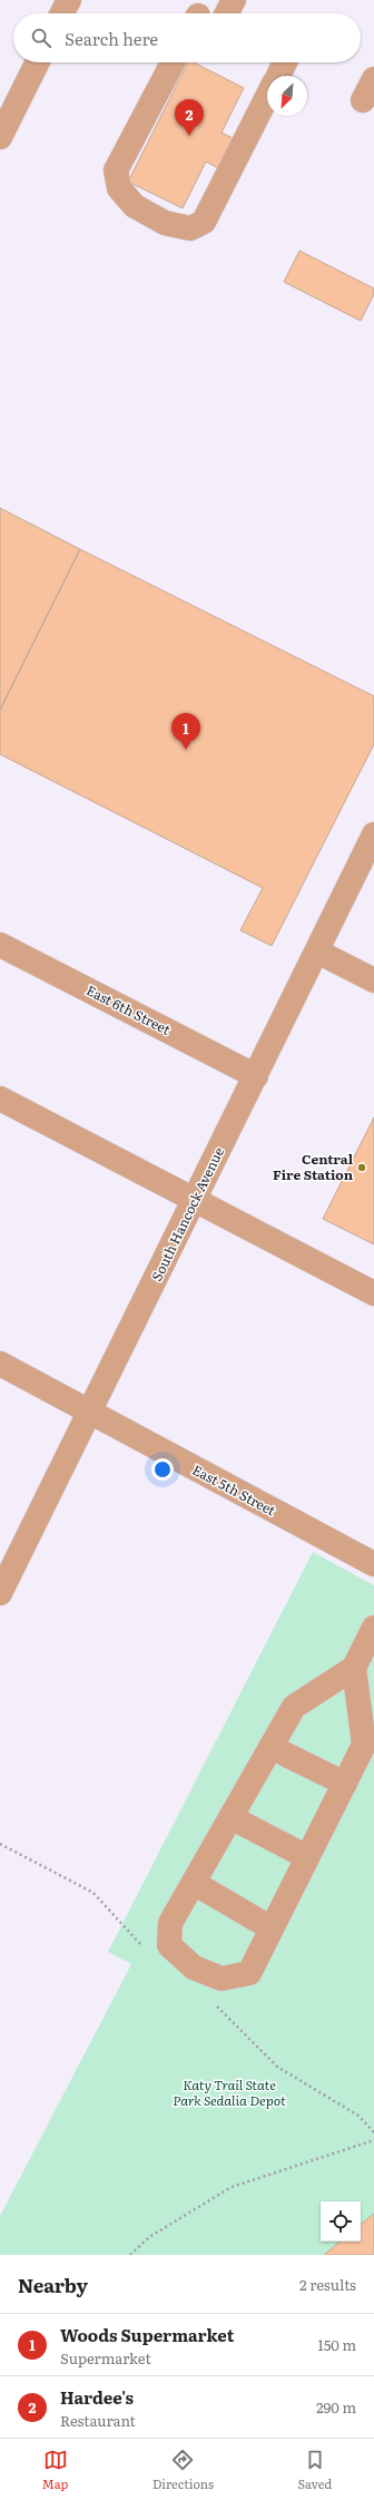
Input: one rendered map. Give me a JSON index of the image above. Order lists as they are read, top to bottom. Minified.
{"streets":{"street":["East 6th Street","South Hancock Avenue","East 5th Street"]},"crossings":[["East 6th Street","South Hancock Avenue"],["South Hancock Avenue","East 5th Street"]],"parks":["Katy Trail State Park Sedalia Depot"],"places":["Central Fire Station"],"north":"bottom left","page":{"search":"Search here","pins":["2","1"],"heading":["Nearby","2 results"],"list":[{"mark":"1","name":"Woods Supermarket","note":"Supermarket","value":"150 m"},{"mark":"2","name":"Hardee's","note":"Restaurant","value":"290 m"}],"nav":["Map","Directions","Saved"]}}
